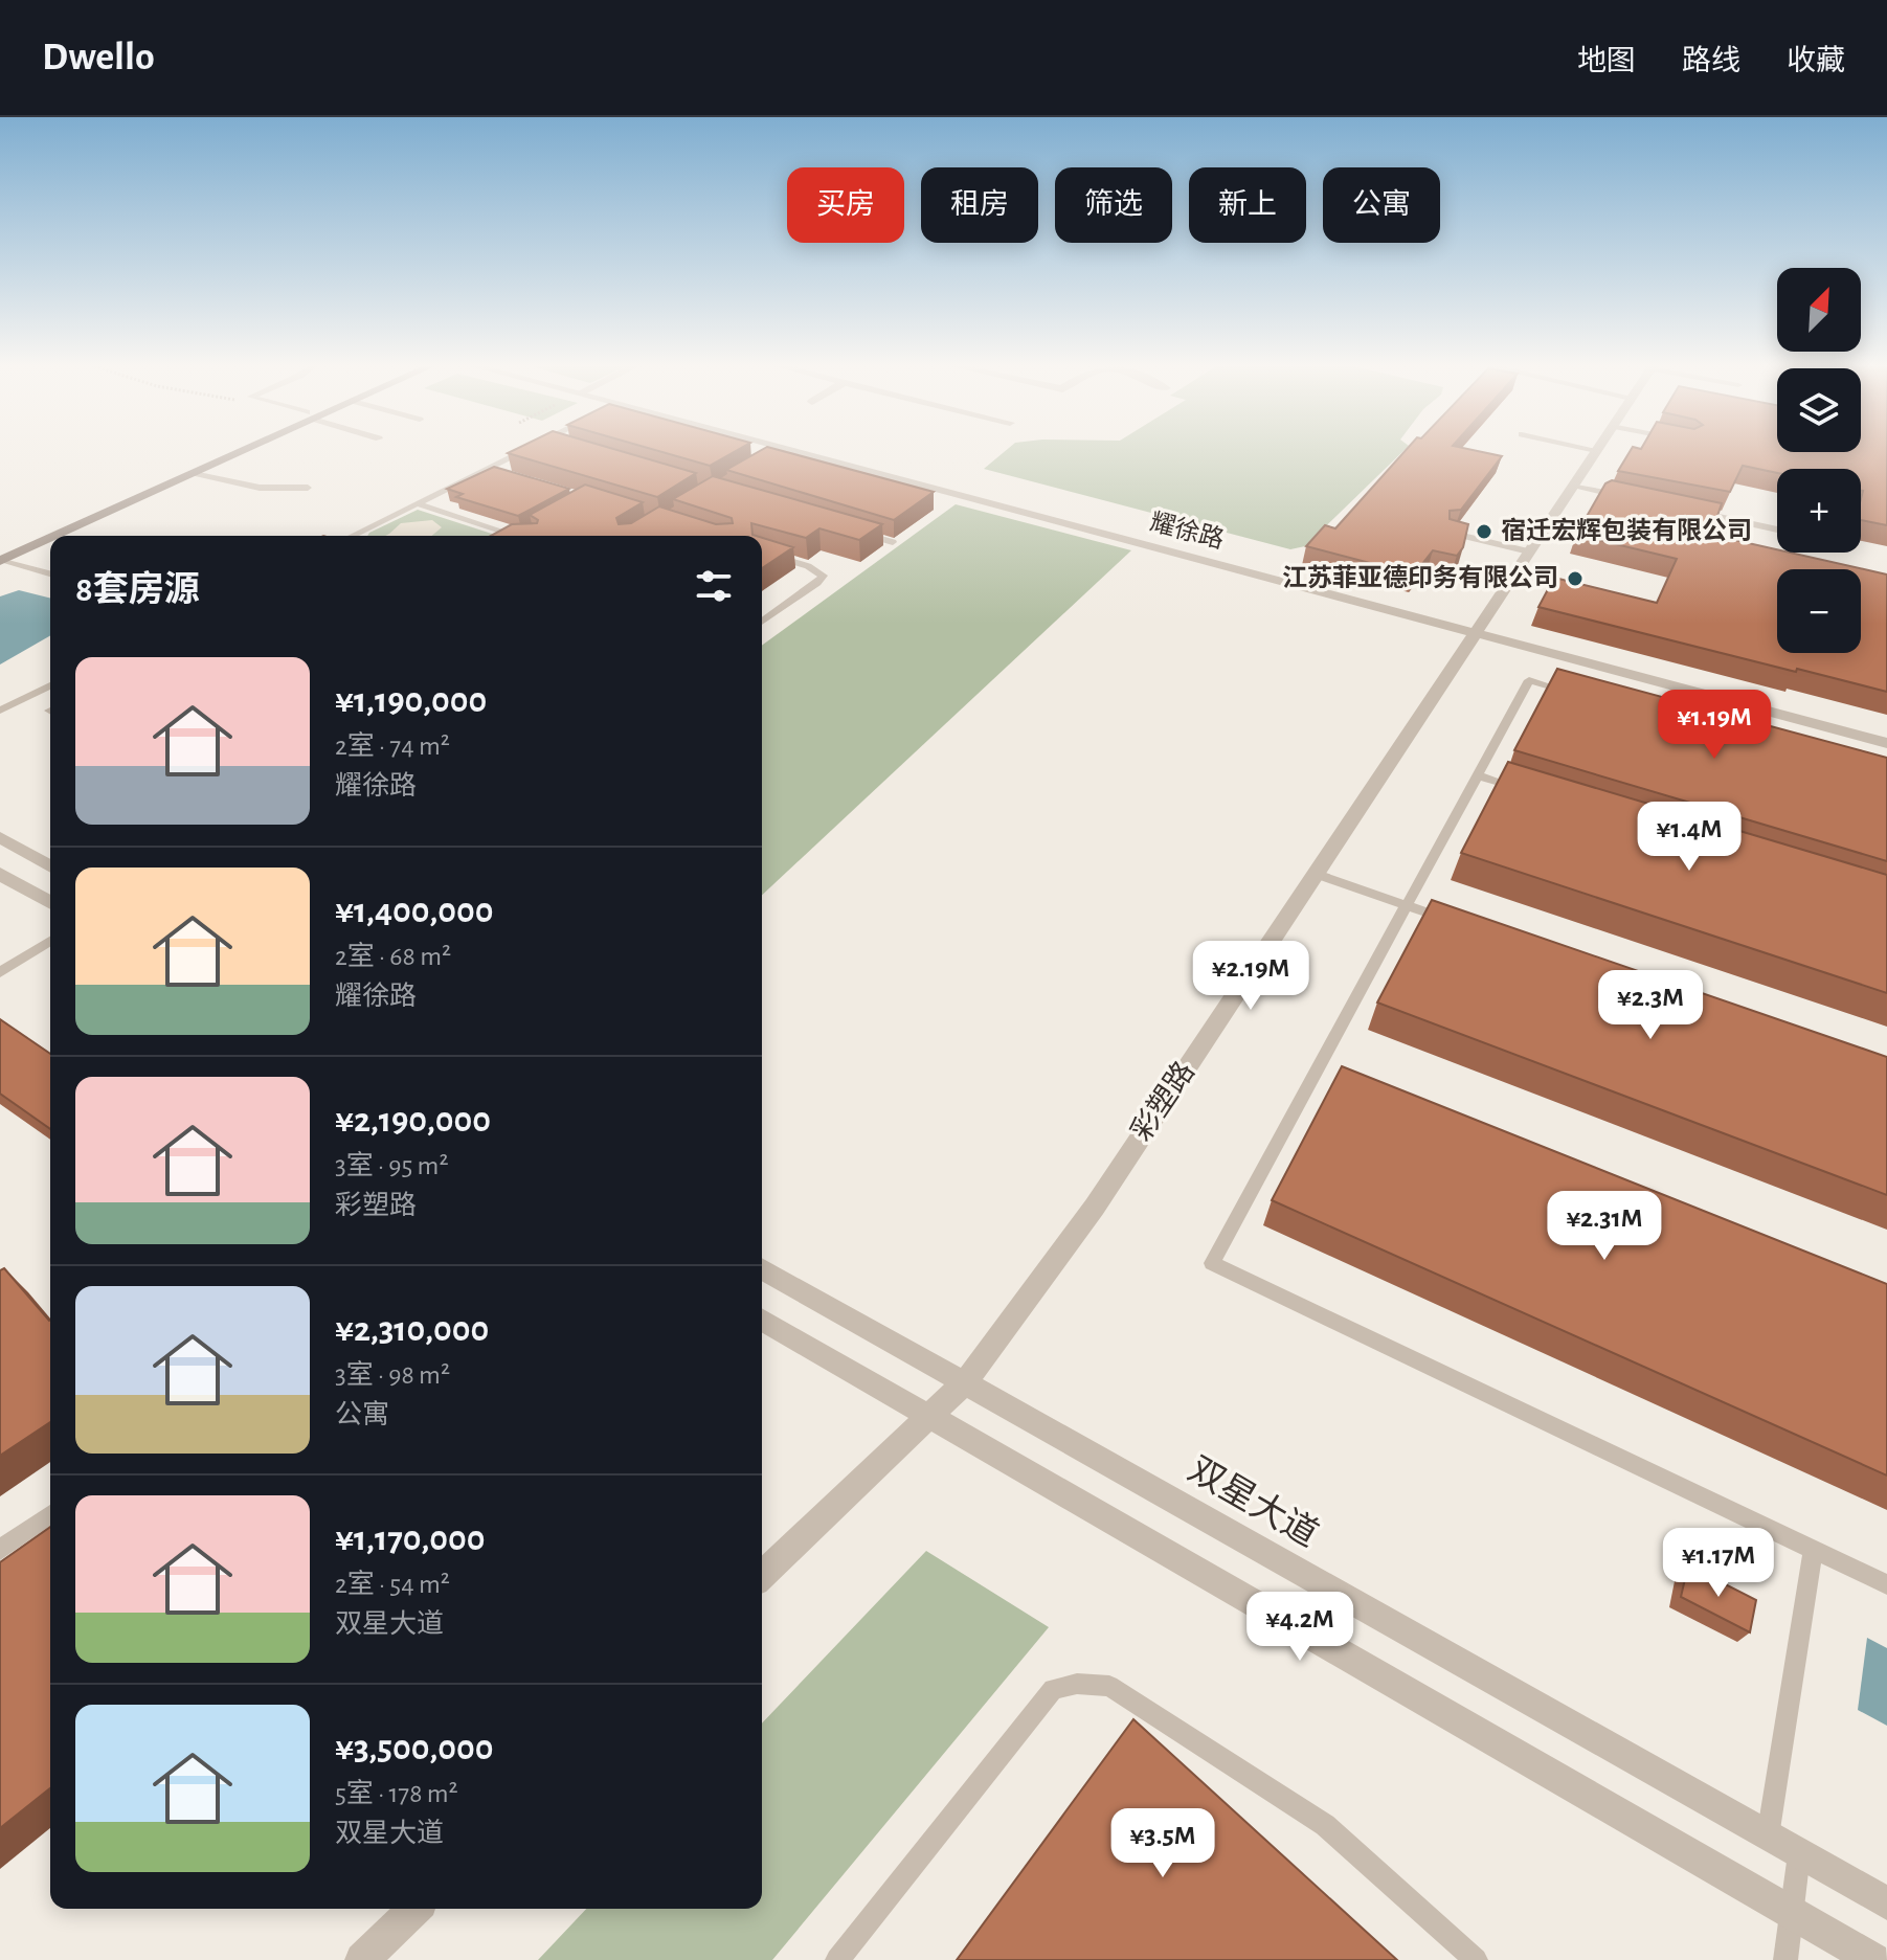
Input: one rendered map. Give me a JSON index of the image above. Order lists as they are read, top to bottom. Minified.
{"streets":{"street":["耀徐路","彩塑路","双星大道"]},"crossings":[["耀徐路","彩塑路"],["彩塑路","双星大道"]],"places":["宿迁宏辉包装有限公司","江苏菲亚德印务有限公司"],"north":"top right","page":{"header":"Dwello","nav":["地图","路线","收藏"],"chip":["买房","租房","筛选","新上","公寓"],"map_buttons":["+","−"],"heading":"8套房源","list":[{"name":"¥1,190,000","note":"2室 · 74 m² · 耀徐路"},{"name":"¥1,400,000","note":"2室 · 68 m² · 耀徐路"},{"name":"¥2,190,000","note":"3室 · 95 m² · 彩塑路"},{"name":"¥2,310,000","note":"3室 · 98 m² · 公寓"},{"name":"¥1,170,000","note":"2室 · 54 m² · 双星大道"},{"name":"¥3,500,000","note":"5室 · 178 m² · 双星大道"}],"price":["¥1.19M","¥1.4M","¥2.19M","¥2.3M","¥2.31M","¥1.17M","¥4.2M","¥3.5M"]}}
